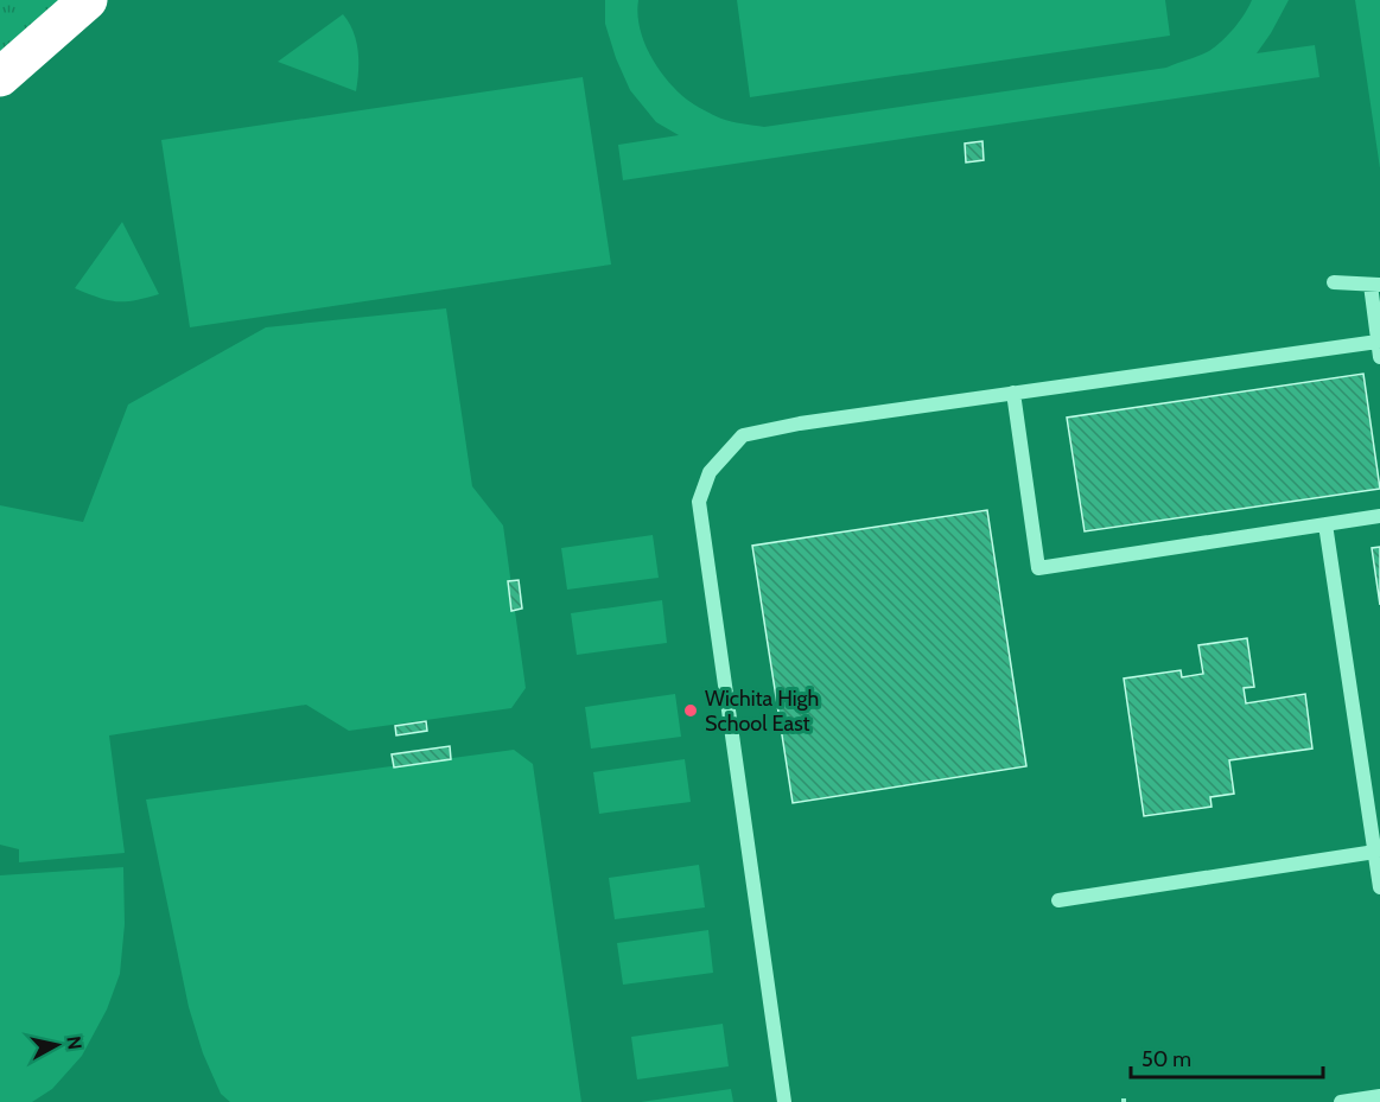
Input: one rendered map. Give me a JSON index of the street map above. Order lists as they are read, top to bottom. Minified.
{"places":["Wichita High School East"],"scale_bar":"50 m","north":"right"}
